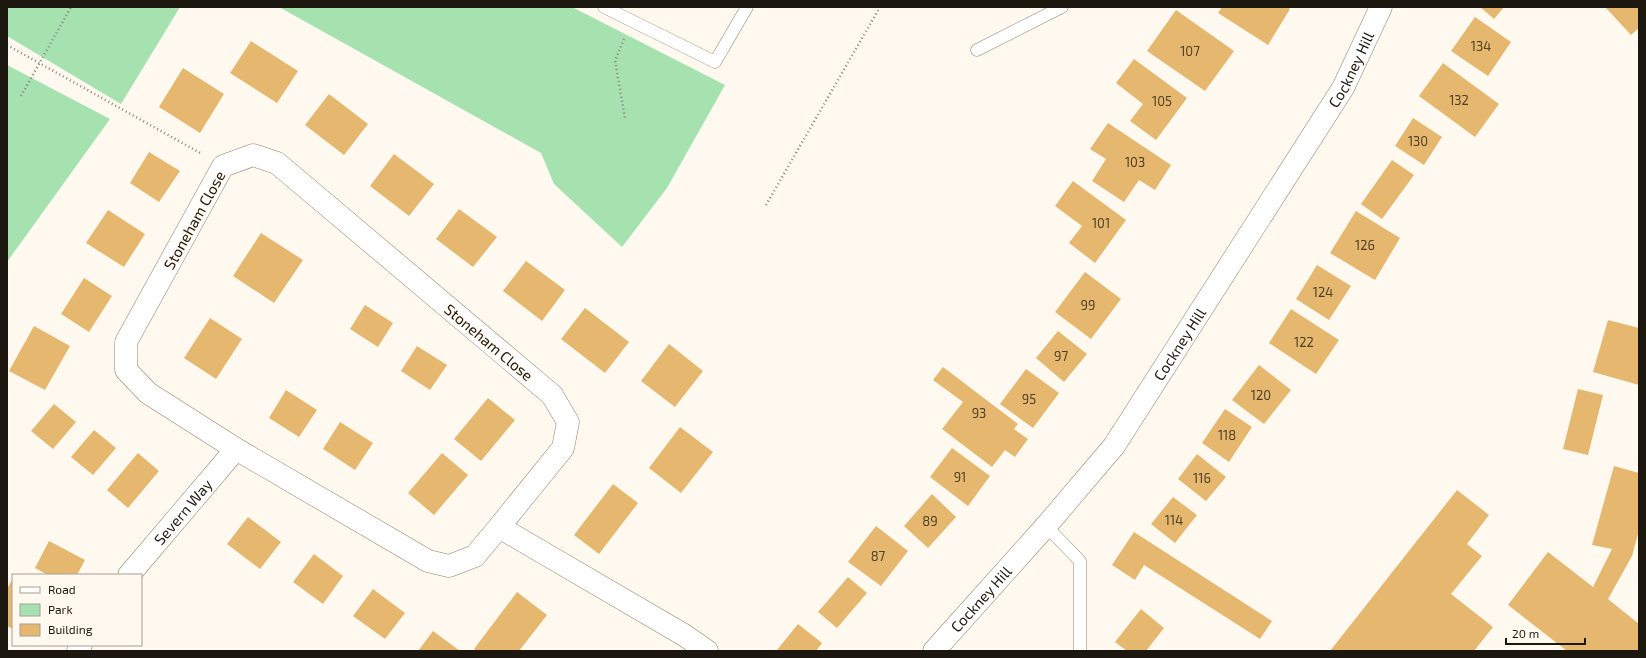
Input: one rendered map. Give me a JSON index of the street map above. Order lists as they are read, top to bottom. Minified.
{"streets":{"street":["Cockney Hill","Stoneham Close","Severn Way"]},"crossings":[["Stoneham Close","Severn Way"]],"house_numbers":["134","107","132","105","130","103","101","126","124","99","122","97","120","95","93","118","91","116","114","89","87"],"legend":["Road","Park","Building"],"scale_bar":"20 m"}
